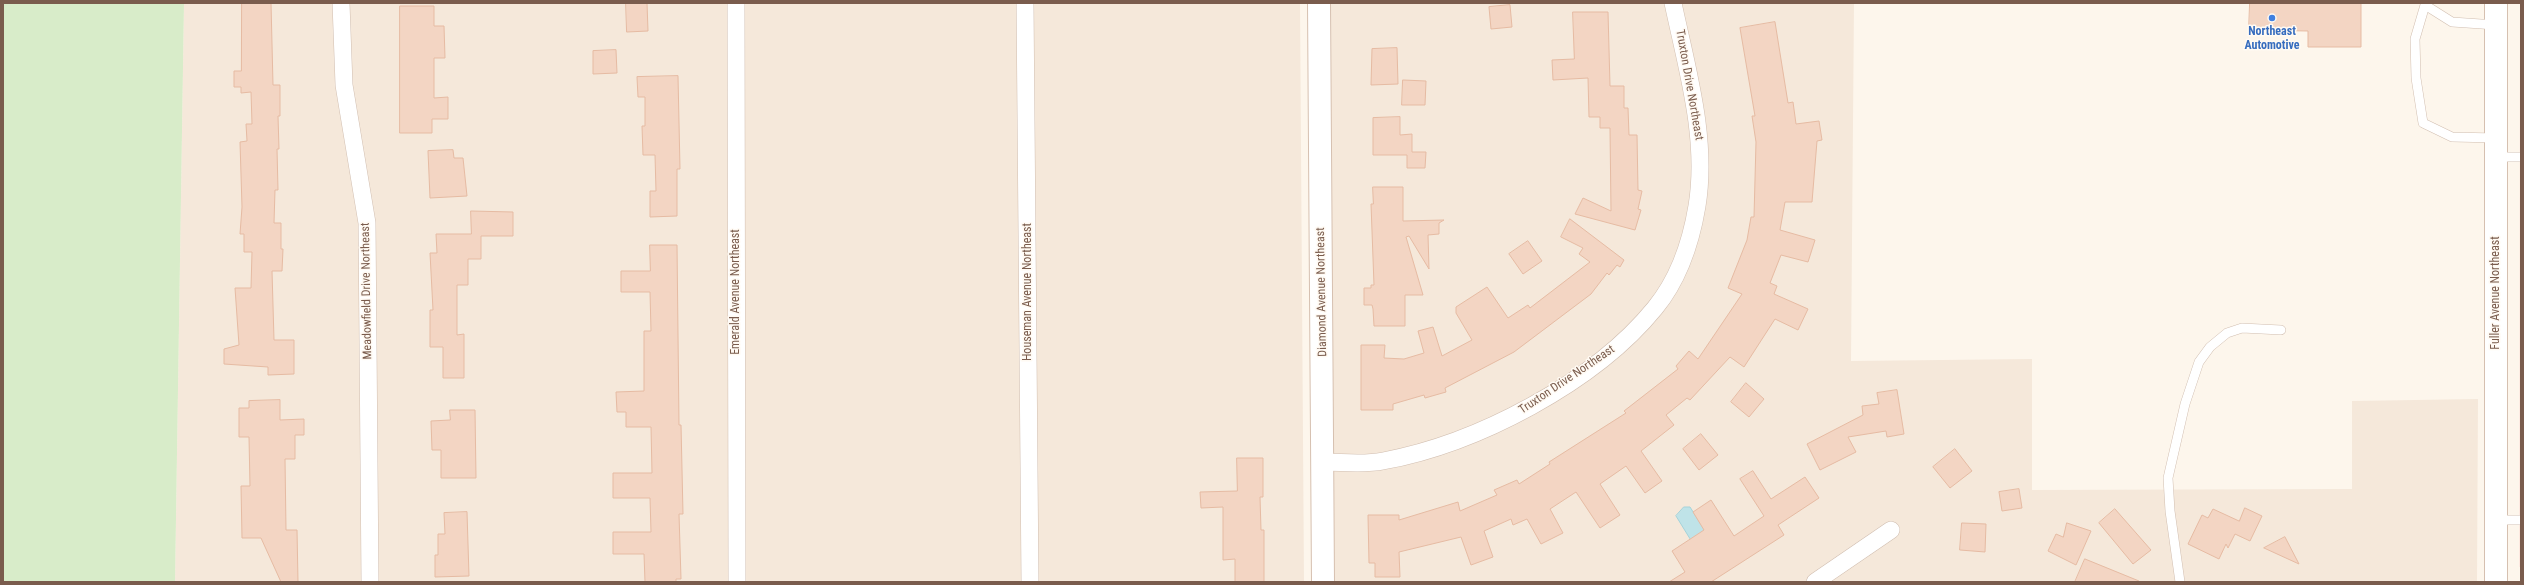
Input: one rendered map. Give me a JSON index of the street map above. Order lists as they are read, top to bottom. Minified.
{"streets":{"street":["Truxton Drive Northeast","Meadowfield Drive Northeast","Emerald Avenue Northeast","Houseman Avenue Northeast","Diamond Avenue Northeast","Fuller Avenue Northeast"]},"crossings":[["Truxton Drive Northeast","Diamond Avenue Northeast"]],"places":["Northeast Automotive"]}
